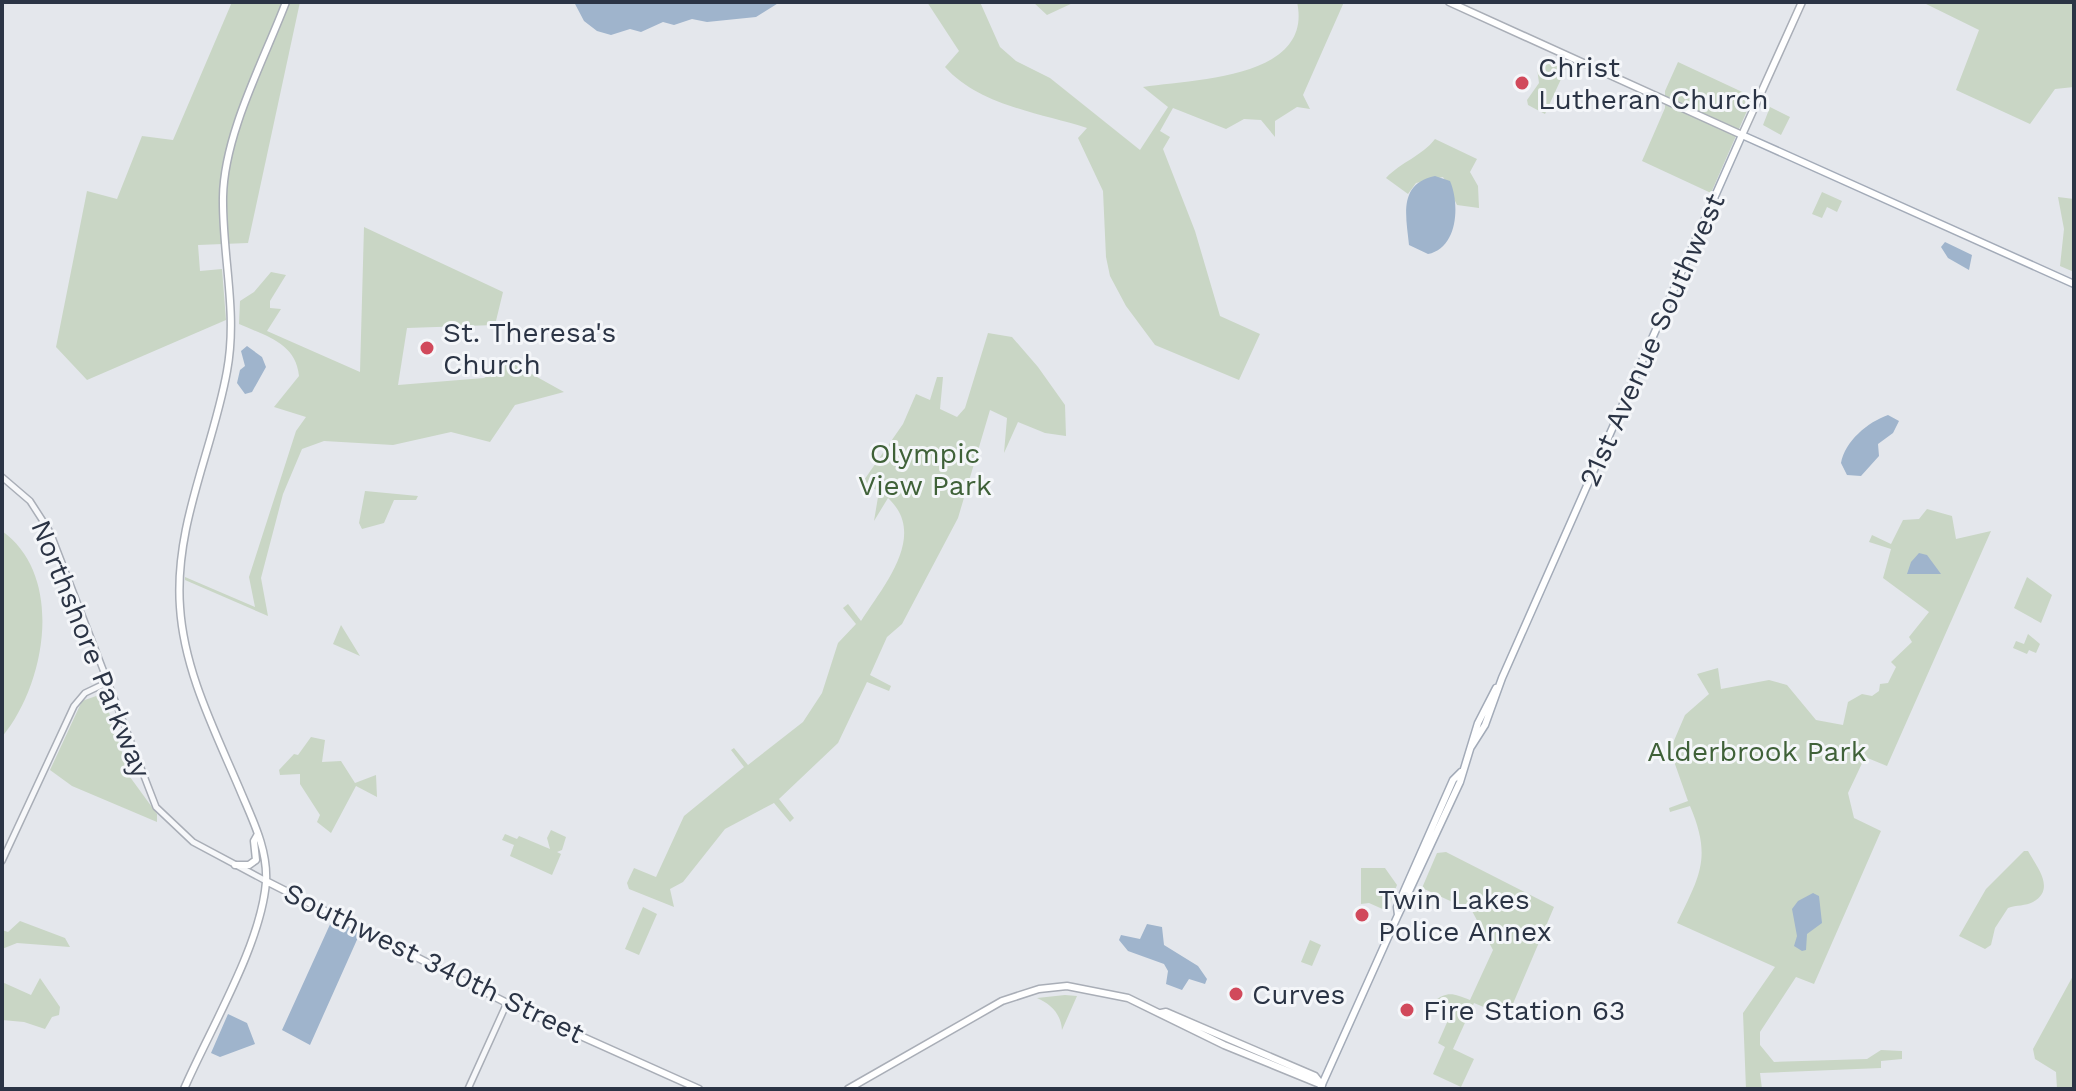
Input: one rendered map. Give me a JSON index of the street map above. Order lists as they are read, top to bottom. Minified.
{"streets":{"main road":["21st Avenue Southwest","Southwest 340th Street"],"street":["Northshore Parkway"]},"crossings":[["Northshore Parkway","Southwest 340th Street"]],"parks":["Olympic View Park","Alderbrook Park"],"places":["Christ Lutheran Church","St. Theresa's Church","Twin Lakes Police Annex","Curves","Fire Station 63"]}
